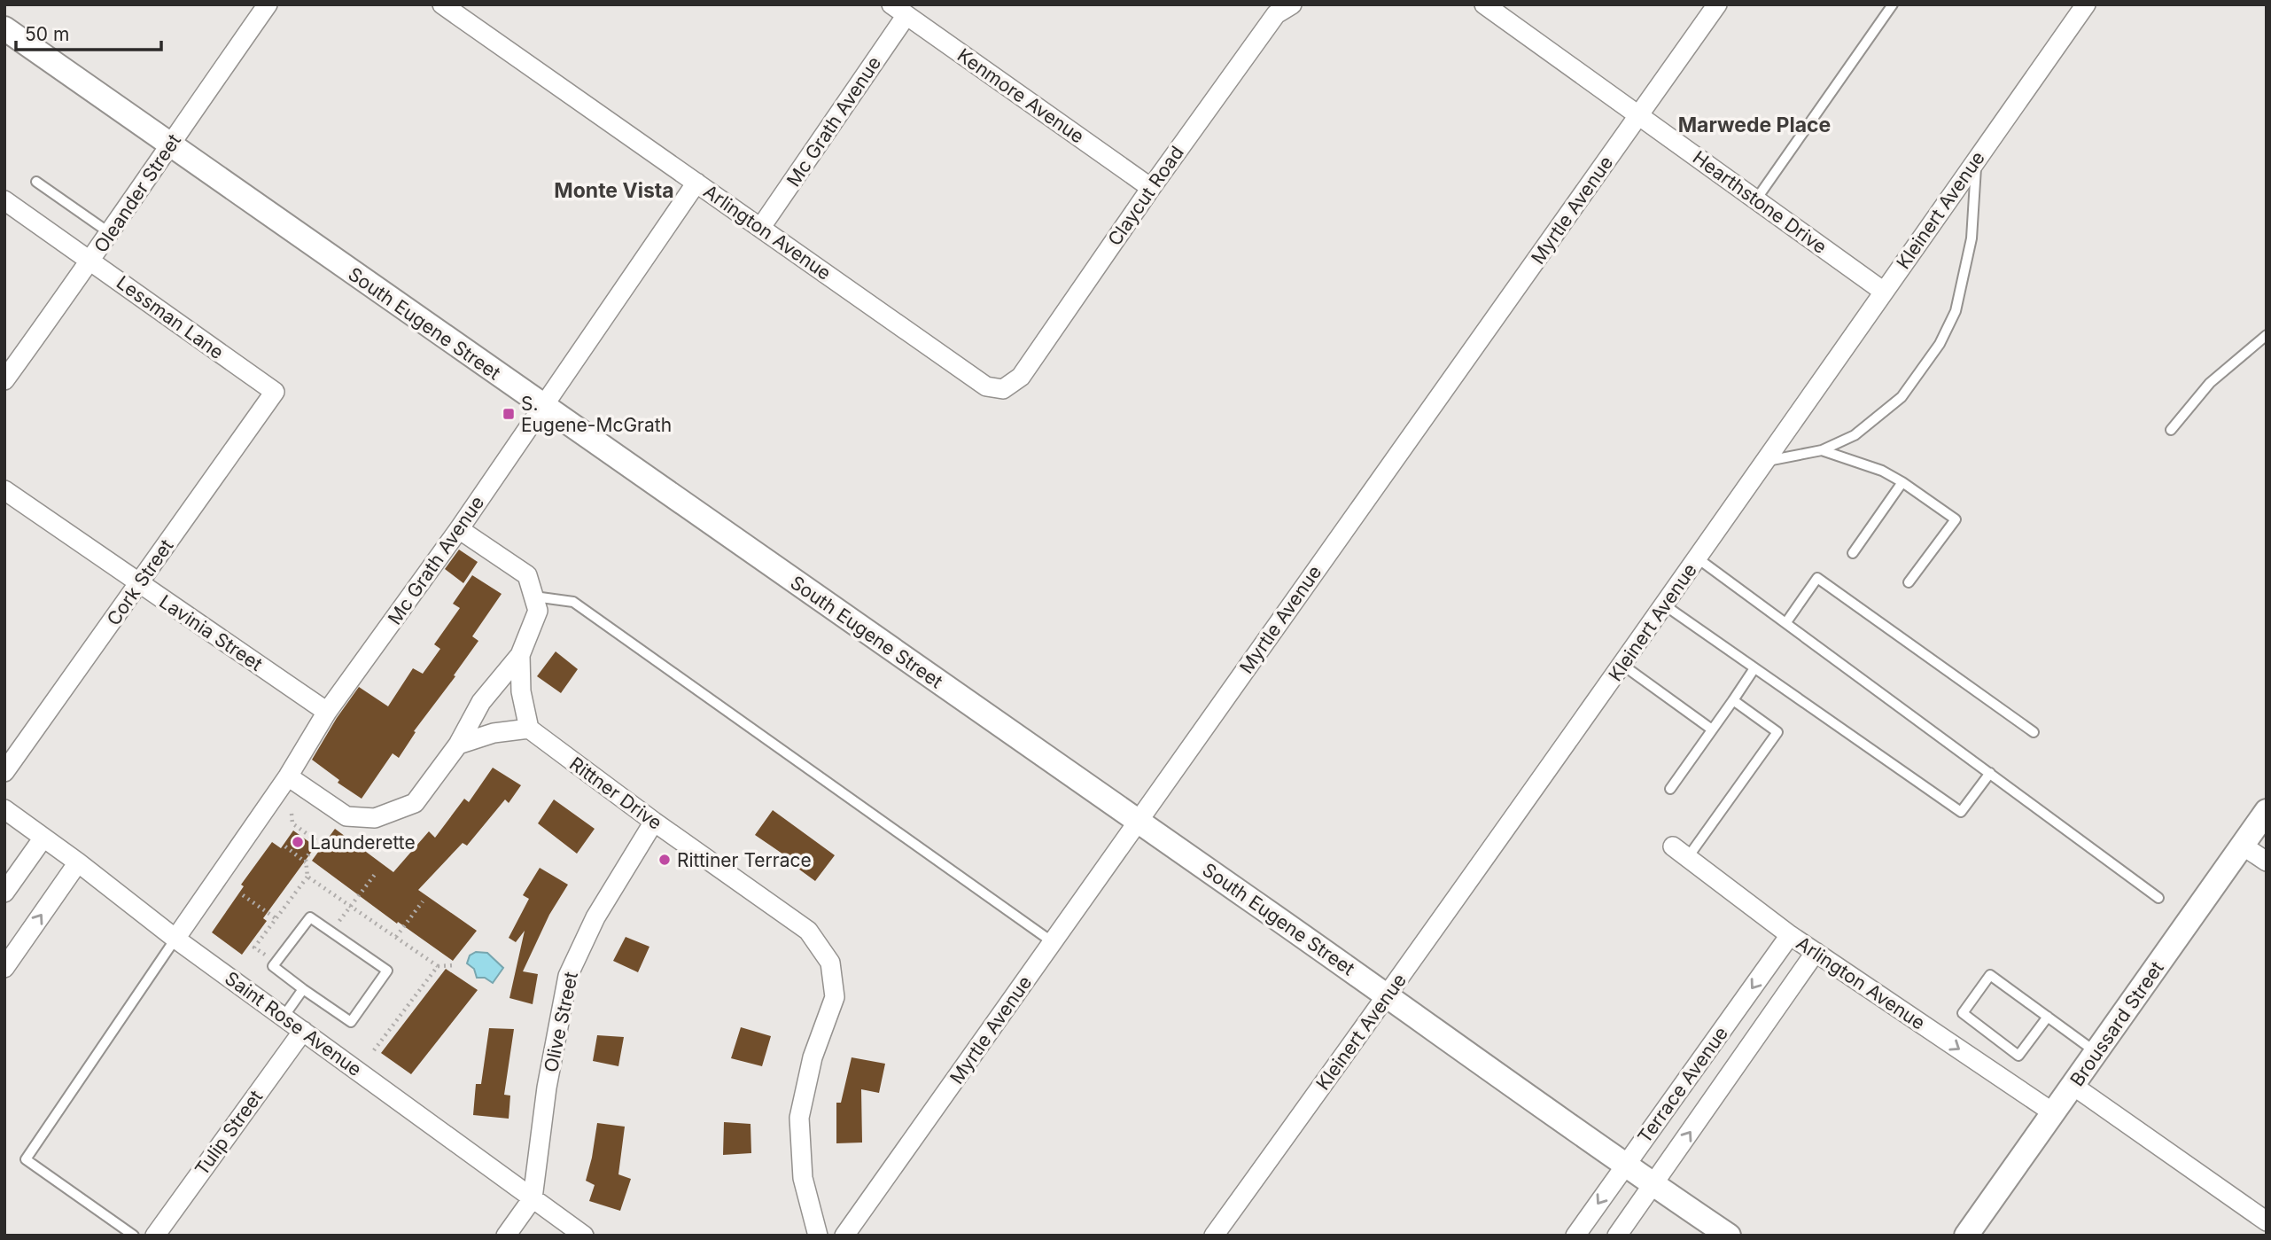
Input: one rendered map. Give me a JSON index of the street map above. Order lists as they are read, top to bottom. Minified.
{"streets":{"street":["Kenmore Avenue","Mc Grath Avenue","Oleander Street","Claycut Road","Hearthstone Drive","Myrtle Avenue","Kleinert Avenue","Arlington Avenue","Lessman Lane","South Eugene Street","Cork Street","Lavinia Street","Rittner Drive","Olive Street","Saint Rose Avenue","Broussard Street","Terrace Avenue","Tulip Street"]},"crossings":[["Kenmore Avenue","Mc Grath Avenue"],["Kenmore Avenue","Claycut Road"],["Mc Grath Avenue","Arlington Avenue"],["Mc Grath Avenue","South Eugene Street"],["Mc Grath Avenue","Lavinia Street"],["Mc Grath Avenue","Saint Rose Avenue"],["Oleander Street","Lessman Lane"],["Oleander Street","South Eugene Street"],["Claycut Road","Arlington Avenue"],["Hearthstone Drive","Myrtle Avenue"],["Hearthstone Drive","Kleinert Avenue"],["Myrtle Avenue","South Eugene Street"],["Kleinert Avenue","South Eugene Street"],["Arlington Avenue","Broussard Street"],["Arlington Avenue","Terrace Avenue"],["Lessman Lane","Cork Street"],["South Eugene Street","Terrace Avenue"],["Cork Street","Lavinia Street"],["Rittner Drive","Olive Street"],["Olive Street","Saint Rose Avenue"],["Saint Rose Avenue","Tulip Street"]],"districts":["Marwede Place","Monte Vista"],"places":{"transit":["S. Eugene-McGrath"],"other":["Launderette","Rittiner Terrace"]},"scale_bar":"50 m"}
